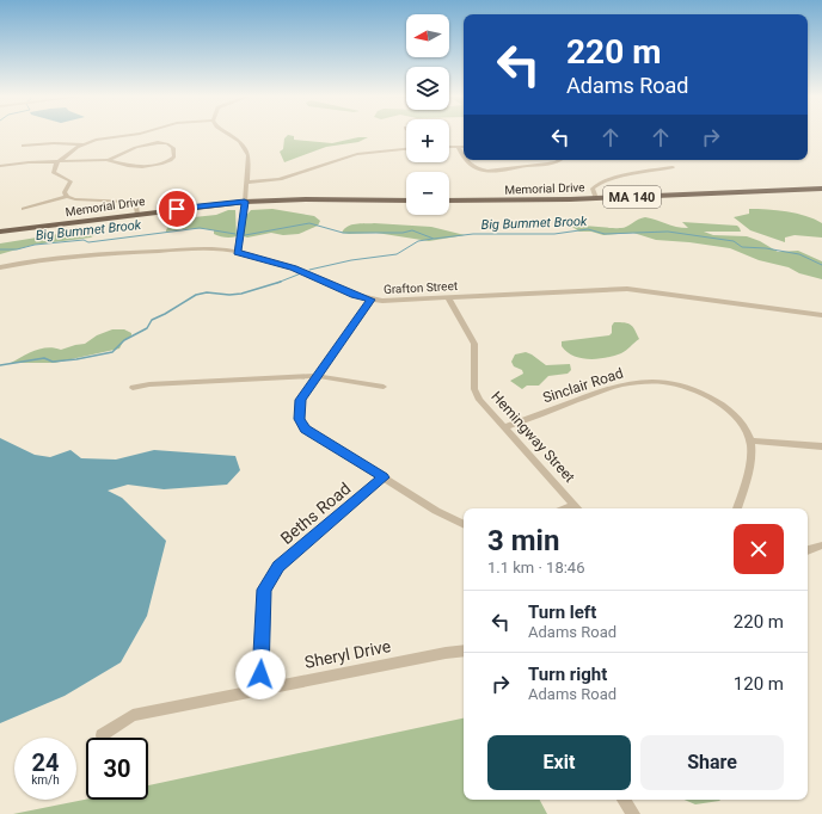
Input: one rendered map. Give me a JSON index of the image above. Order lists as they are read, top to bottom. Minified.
{"streets":{"main road":["Memorial Drive","MA 140"],"street":["Grafton Street","Sinclair Road","Hemingway Street","Beths Road","Sheryl Drive"]},"crossings":[["Grafton Street","Hemingway Street"],["Sinclair Road","Hemingway Street"],["Beths Road","Sheryl Drive"]],"water":["Big Bummet Brook"],"north":"left","page":{"map_buttons":["+","−"],"turn":["220 m","Adams Road"],"heading":["3 min","1.1 km · 18:46"],"list":[{"name":"Turn left","note":"Adams Road","value":"220 m"},{"name":"Turn right","note":"Adams Road","value":"120 m"}],"buttons":["Exit","Share"],"speed":"24 km/h","limit":"30"}}
